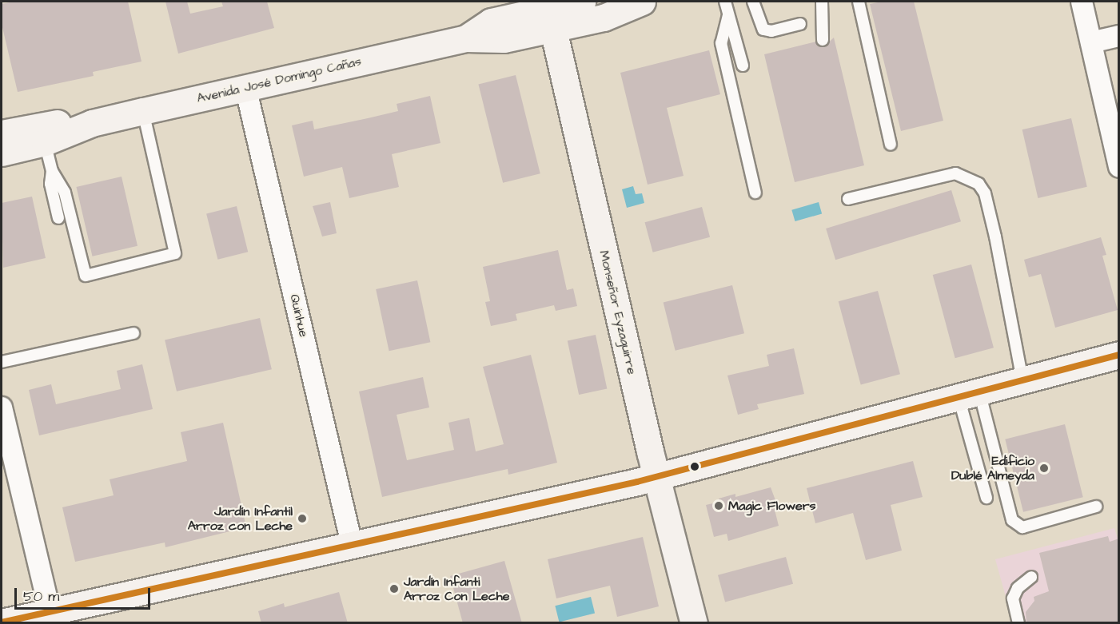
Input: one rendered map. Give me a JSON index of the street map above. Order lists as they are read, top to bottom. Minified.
{"streets":{"street":["Avenida José Domingo Cañas","Monseñor Eyzaguirre","Quinhue"]},"crossings":[["Avenida José Domingo Cañas","Monseñor Eyzaguirre"],["Avenida José Domingo Cañas","Quinhue"]],"places":["Edificio Dublé Almeyda","Magic Flowers","Jardín Infantil Arroz con Leche","Jardín Infanti Arroz Con Leche"],"scale_bar":"50 m"}
